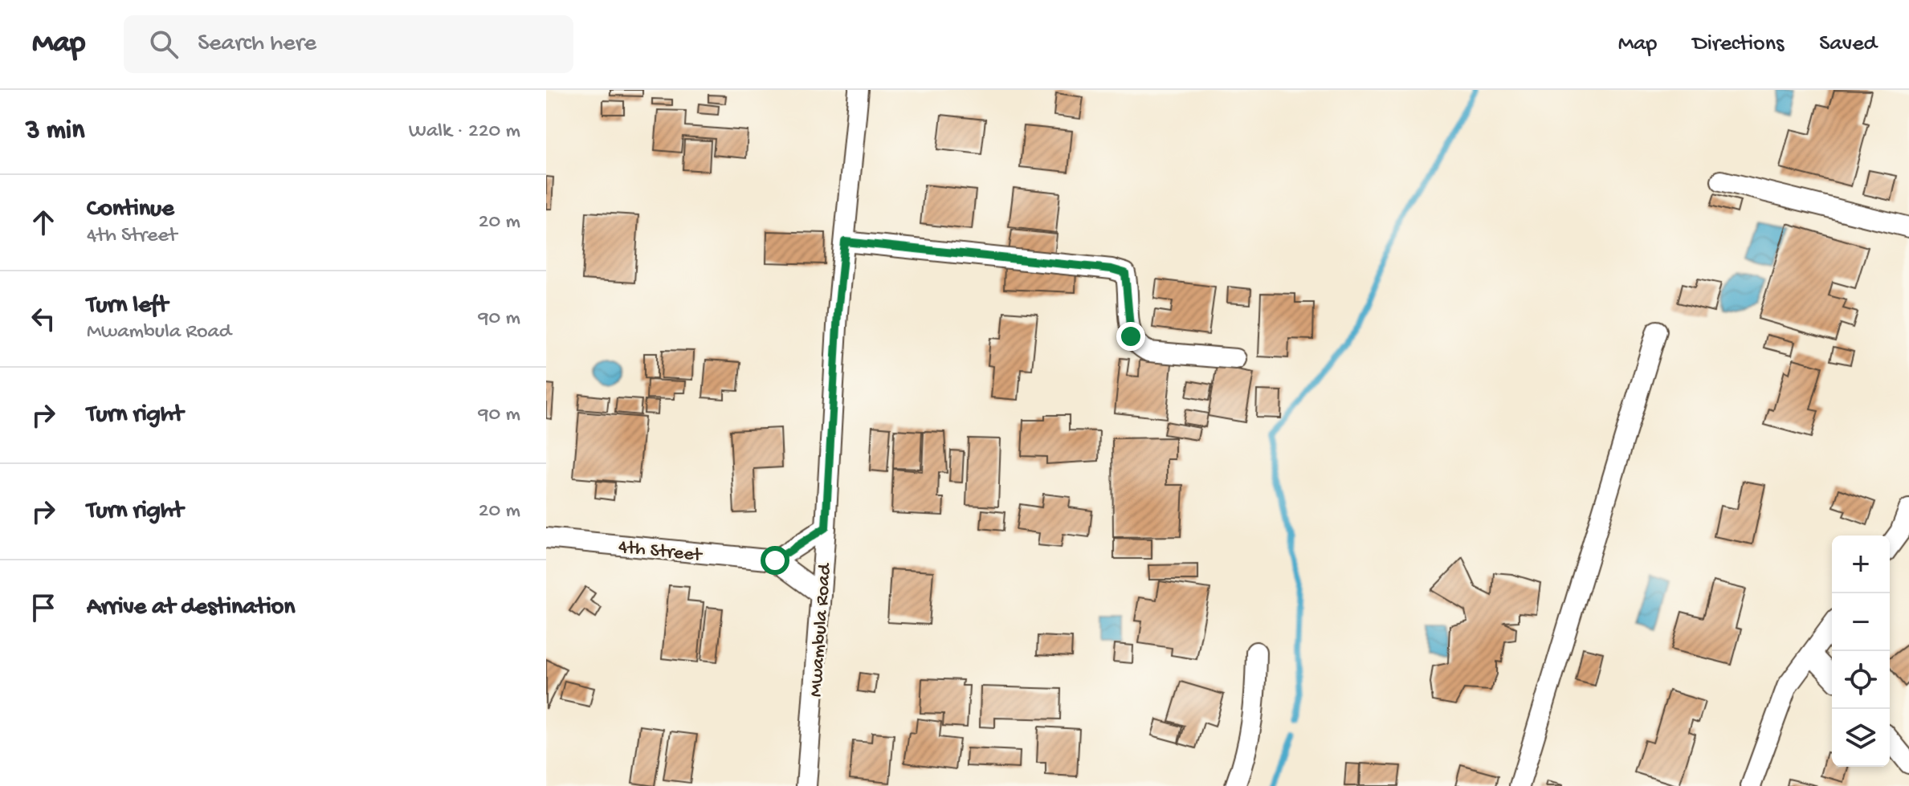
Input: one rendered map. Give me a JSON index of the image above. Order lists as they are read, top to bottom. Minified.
{"streets":{"street":["4th Street","Mwambula Road"]},"page":{"header":"Map","search":"Search here","nav":["Map","Directions","Saved"],"heading":["3 min","Walk · 220 m"],"list":[["Continue","4th Street","20 m"],["Turn left","Mwambula Road","90 m"],["Turn right","90 m"],["Turn right","20 m"],"Arrive at destination"],"map_buttons":["+","−"]}}
